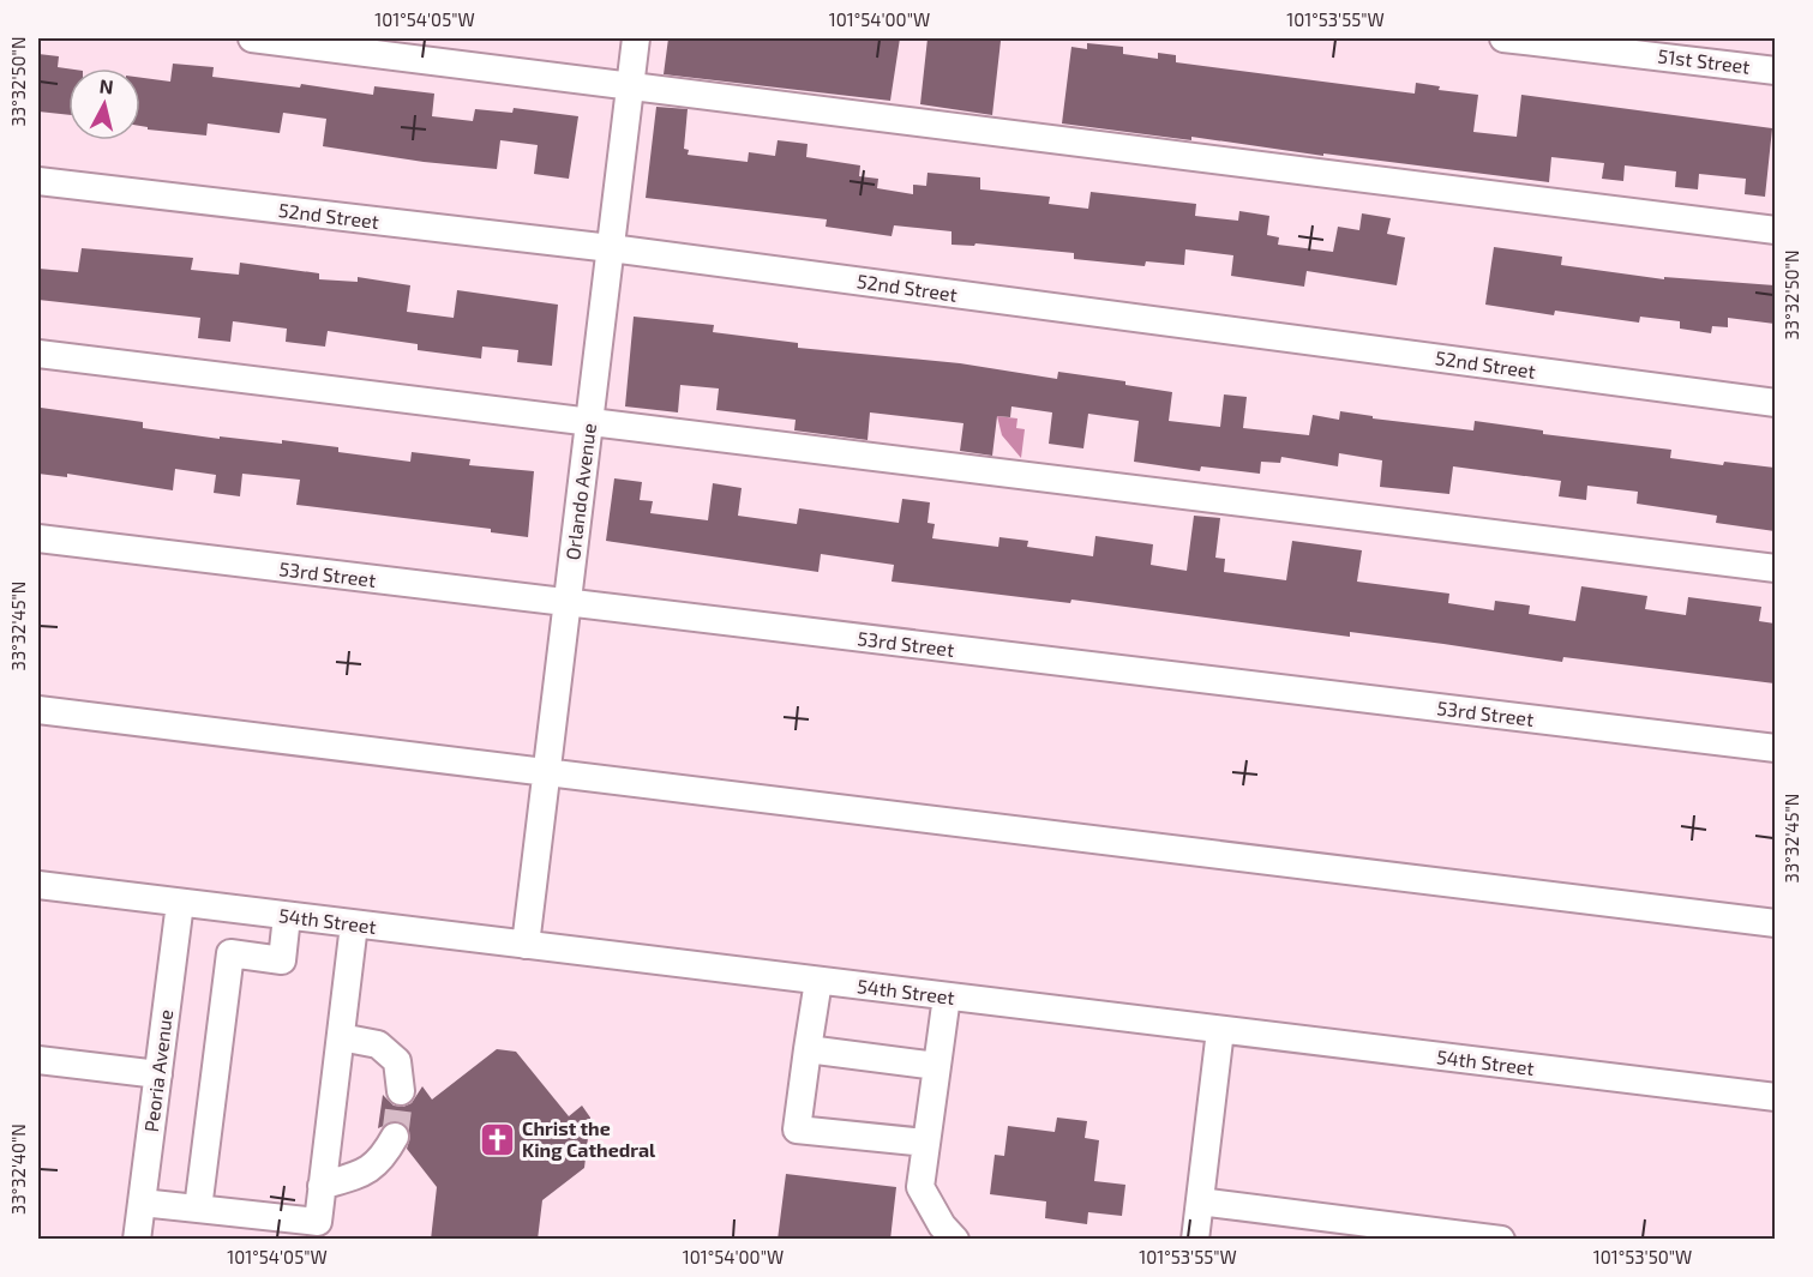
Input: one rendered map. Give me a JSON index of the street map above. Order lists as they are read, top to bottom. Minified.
{"streets":{"street":["51st Street","52nd Street","Orlando Avenue","53rd Street","54th Street","Peoria Avenue"]},"crossings":[["52nd Street","Orlando Avenue"],["Orlando Avenue","53rd Street"],["Orlando Avenue","54th Street"],["54th Street","Peoria Avenue"]],"places":{"church":["Christ the King Cathedral"]},"north":"top","coordinates":["101°54'05\"W","101°54'00\"W","101°53'55\"W","33°32'50\"N","33°32'45\"N","33°32'40\"N","101°53'50\"W"]}
